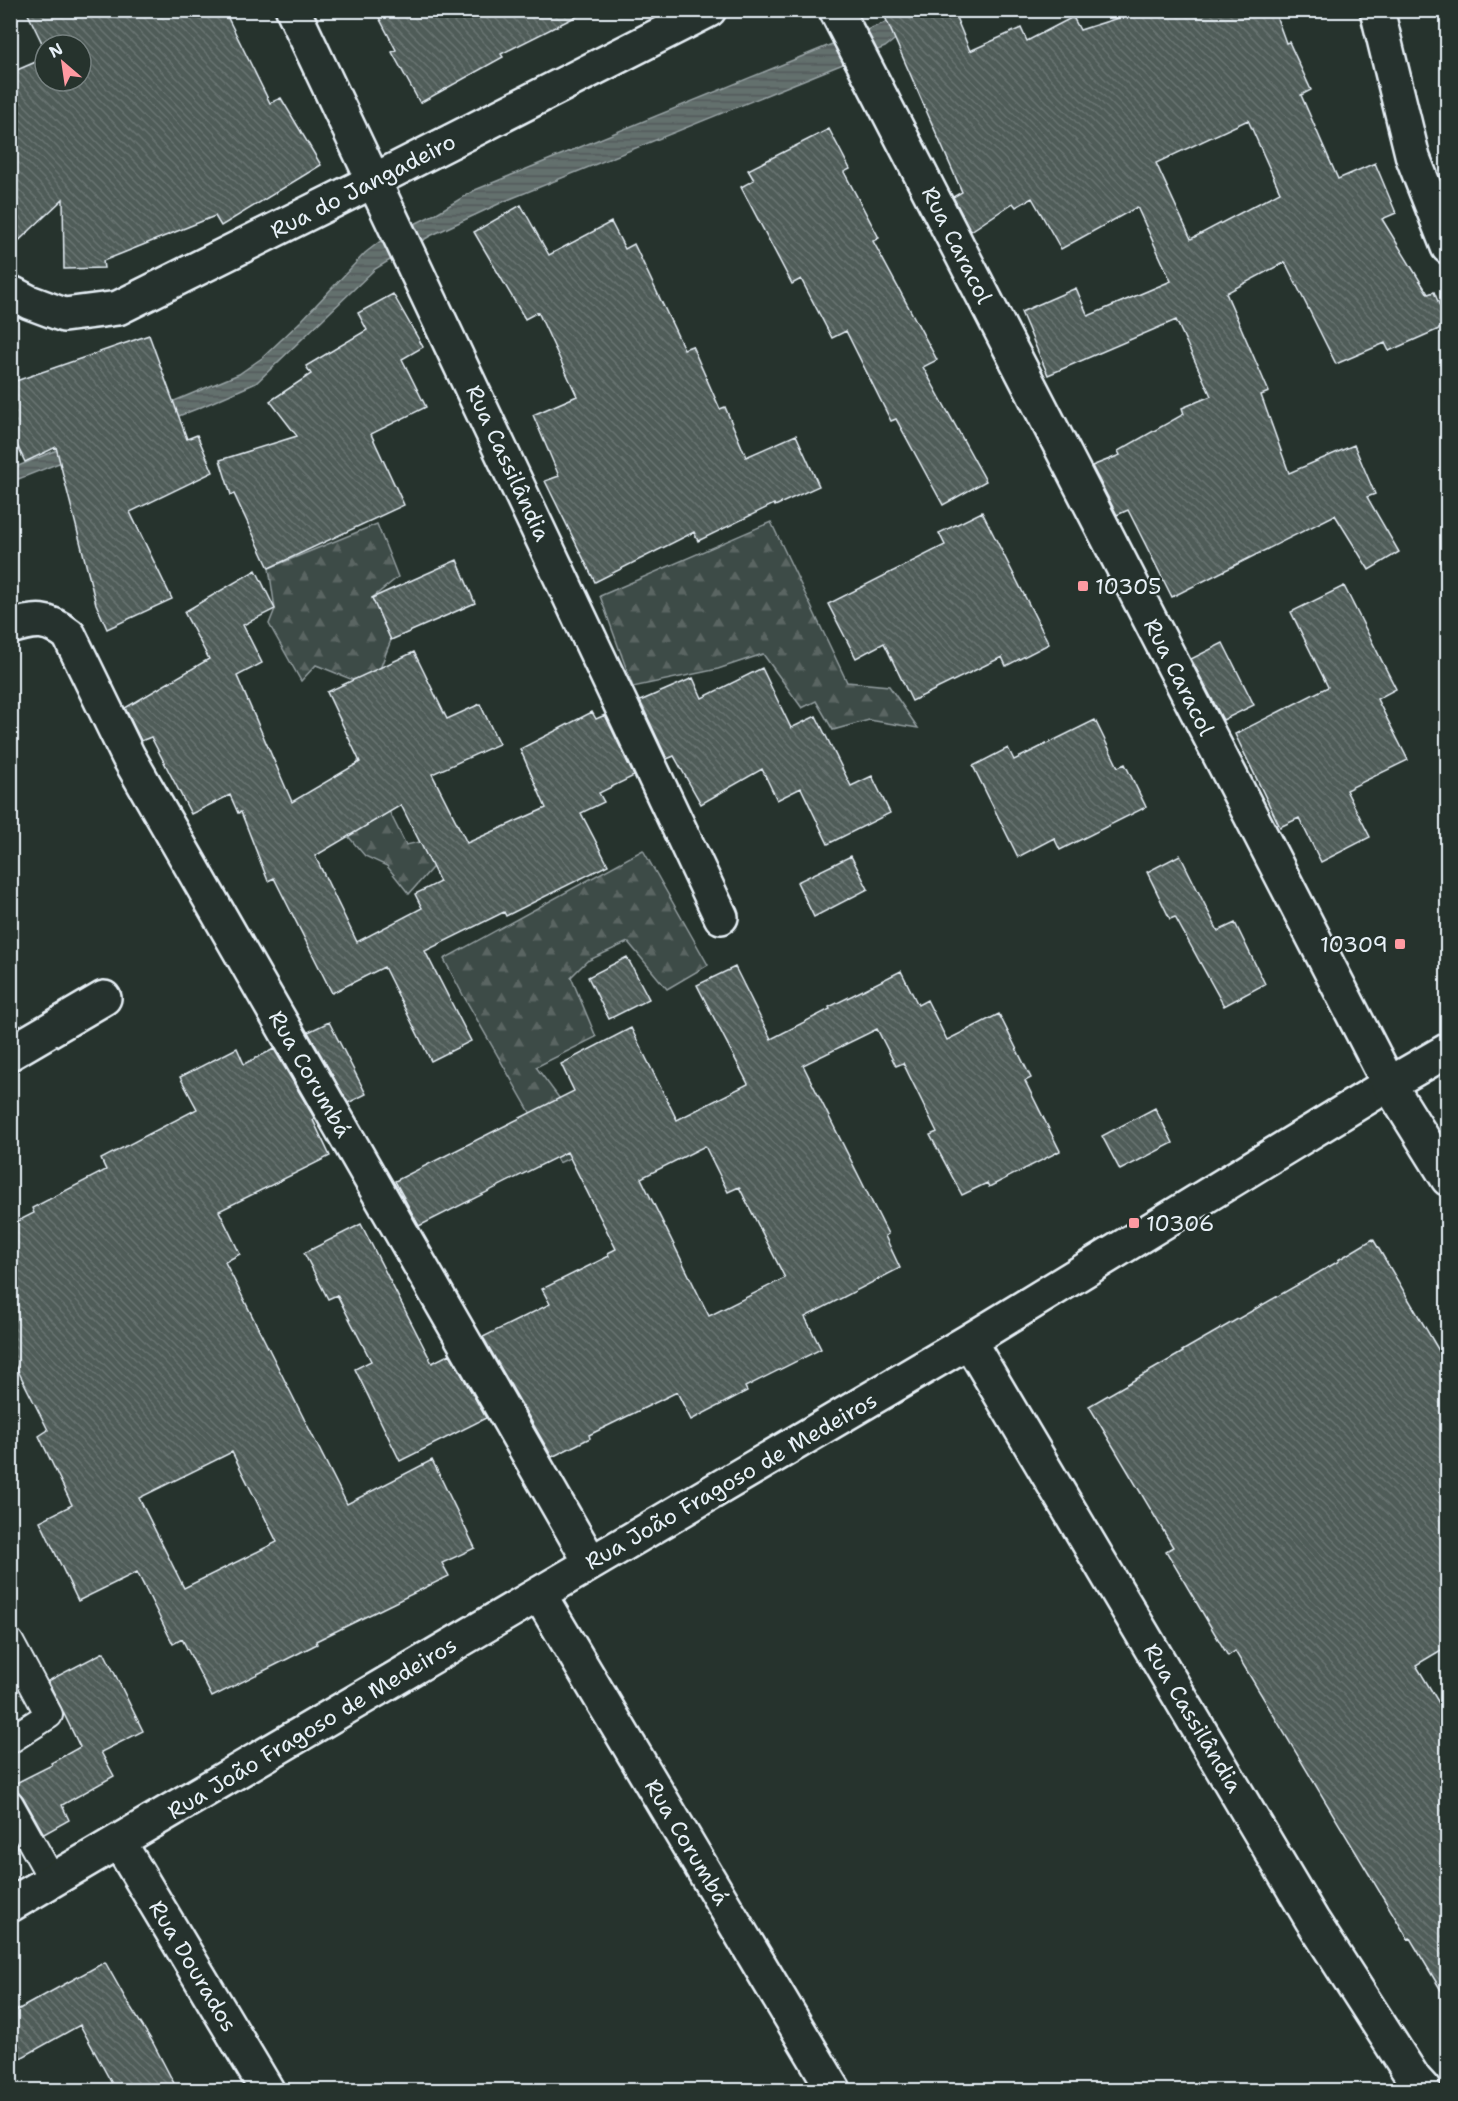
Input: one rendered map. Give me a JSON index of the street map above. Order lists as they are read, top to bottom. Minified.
{"streets":{"street":["Rua do Jangadeiro","Rua Caracol","Rua Cassilândia","Rua Corumbá","Rua João Fragoso de Medeiros","Rua Dourados"]},"crossings":[["Rua do Jangadeiro","Rua Cassilândia"],["Rua Caracol","Rua João Fragoso de Medeiros"],["Rua Cassilândia","Rua João Fragoso de Medeiros"],["Rua Corumbá","Rua João Fragoso de Medeiros"],["Rua João Fragoso de Medeiros","Rua Dourados"]],"places":{"transit":["10305","10309","10306"]},"north":"top left"}
